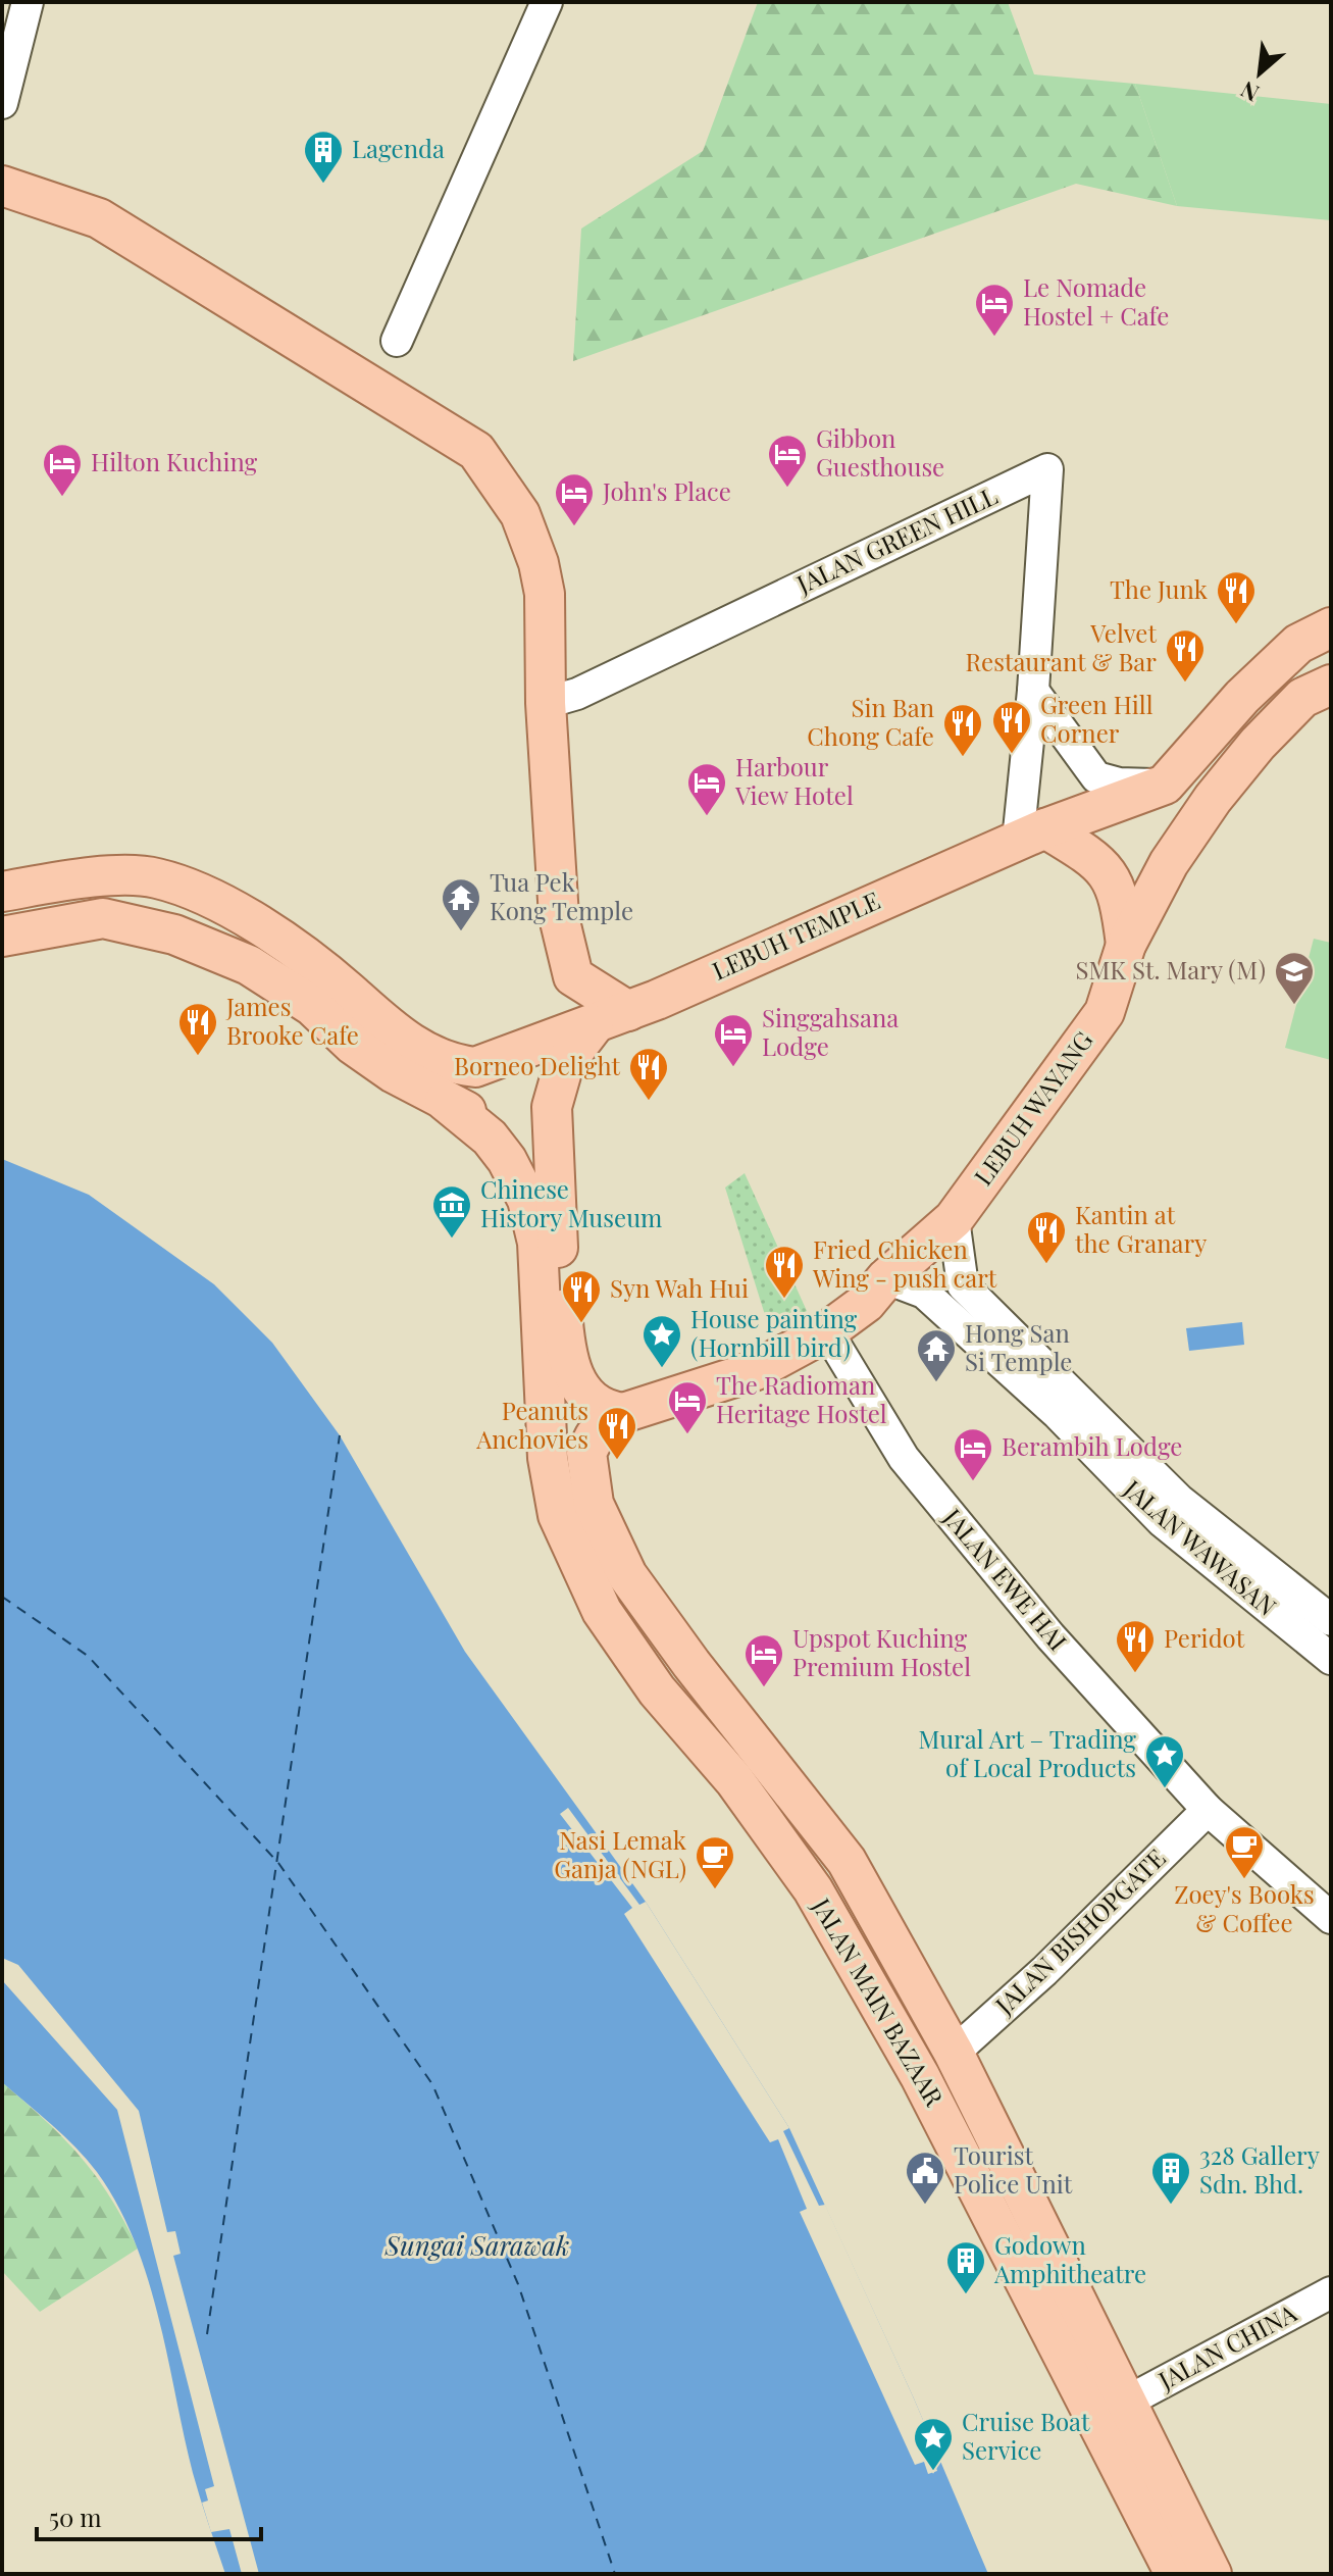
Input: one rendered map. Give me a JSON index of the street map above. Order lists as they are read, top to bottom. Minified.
{"streets":{"main road":["LEBUH TEMPLE","LEBUH WAYANG","JALAN MAIN BAZAAR"],"street":["JALAN GREEN HILL","JALAN WAWASAN","JALAN EWE HAI","JALAN BISHOPGATE","JALAN CHINA"]},"crossings":[["JALAN GREEN HILL","LEBUH TEMPLE"],["LEBUH WAYANG","JALAN WAWASAN"],["LEBUH WAYANG","JALAN EWE HAI"],["LEBUH WAYANG","JALAN MAIN BAZAAR"],["JALAN EWE HAI","JALAN BISHOPGATE"],["JALAN BISHOPGATE","JALAN MAIN BAZAAR"],["JALAN MAIN BAZAAR","JALAN CHINA"]],"water":["Sungai Sarawak"],"places":{"building":["Lagenda","328 Gallery Sdn. Bhd.","Godown Amphitheatre"],"hotel":["Le Nomade Hostel + Cafe","Gibbon Guesthouse","Hilton Kuching","John's Place","Harbour View Hotel","Singgahsana Lodge","The Radioman Heritage Hostel","Berambih Lodge","Upspot Kuching Premium Hostel"],"restaurant":["The Junk","Velvet Restaurant & Bar","Green Hill Corner","Sin Ban Chong Cafe","James Brooke Cafe","Borneo Delight","Kantin at the Granary","Fried Chicken Wing - push cart","Syn Wah Hui","Peanuts Anchovies","Peridot"],"temple":["Tua Pek Kong Temple","Hong San Si Temple"],"school or university":["SMK St. Mary (M)"],"museum":["Chinese History Museum"],"place":["House painting (Hornbill bird)","Mural Art – Trading of Local Products","Cruise Boat Service"],"cafe":["Zoey's Books & Coffee","Nasi Lemak Ganja (NGL)"],"public building":["Tourist Police Unit"]},"scale_bar":"50 m","north":"bottom left"}
